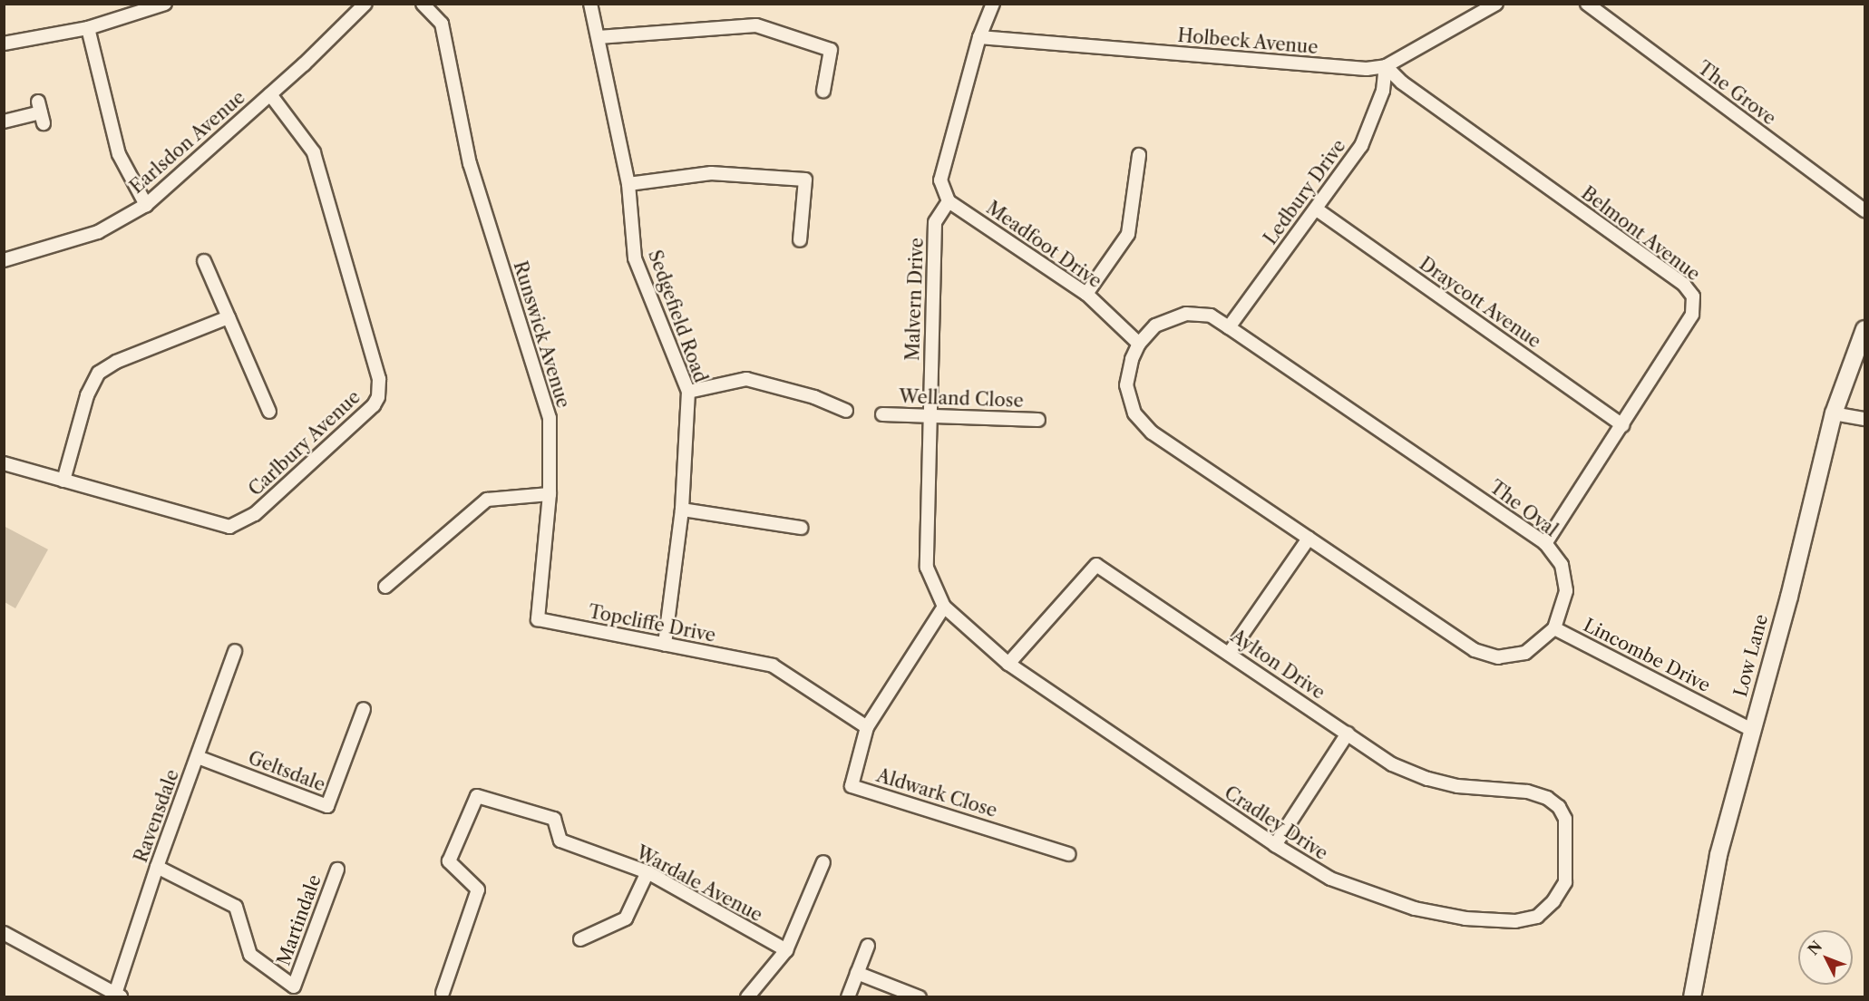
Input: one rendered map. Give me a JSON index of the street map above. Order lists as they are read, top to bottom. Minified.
{"streets":{"main road":["Low Lane"],"street":["Holbeck Avenue","The Grove","Earlsdon Avenue","Ledbury Drive","Belmont Avenue","Meadfoot Drive","Malvern Drive","Draycott Avenue","Sedgefield Road","Runswick Avenue","Welland Close","Carlbury Avenue","The Oval","Topcliffe Drive","Lincombe Drive","Aylton Drive","Geltsdale","Aldwark Close","Ravensdale","Cradley Drive","Wardale Avenue","Martindale"]},"crossings":[["Holbeck Avenue","Ledbury Drive"],["Holbeck Avenue","Belmont Avenue"],["Earlsdon Avenue","Carlbury Avenue"],["Ledbury Drive","Belmont Avenue"],["Ledbury Drive","Draycott Avenue"],["Ledbury Drive","The Oval"],["Belmont Avenue","Draycott Avenue"],["Belmont Avenue","The Oval"],["Meadfoot Drive","Malvern Drive"],["Meadfoot Drive","The Oval"],["Malvern Drive","Welland Close"],["Malvern Drive","Cradley Drive"],["Sedgefield Road","Topcliffe Drive"],["Runswick Avenue","Topcliffe Drive"],["The Oval","Lincombe Drive"],["Topcliffe Drive","Aldwark Close"],["Lincombe Drive","Low Lane"],["Aylton Drive","Cradley Drive"],["Geltsdale","Ravensdale"],["Ravensdale","Martindale"]],"north":"top left"}
